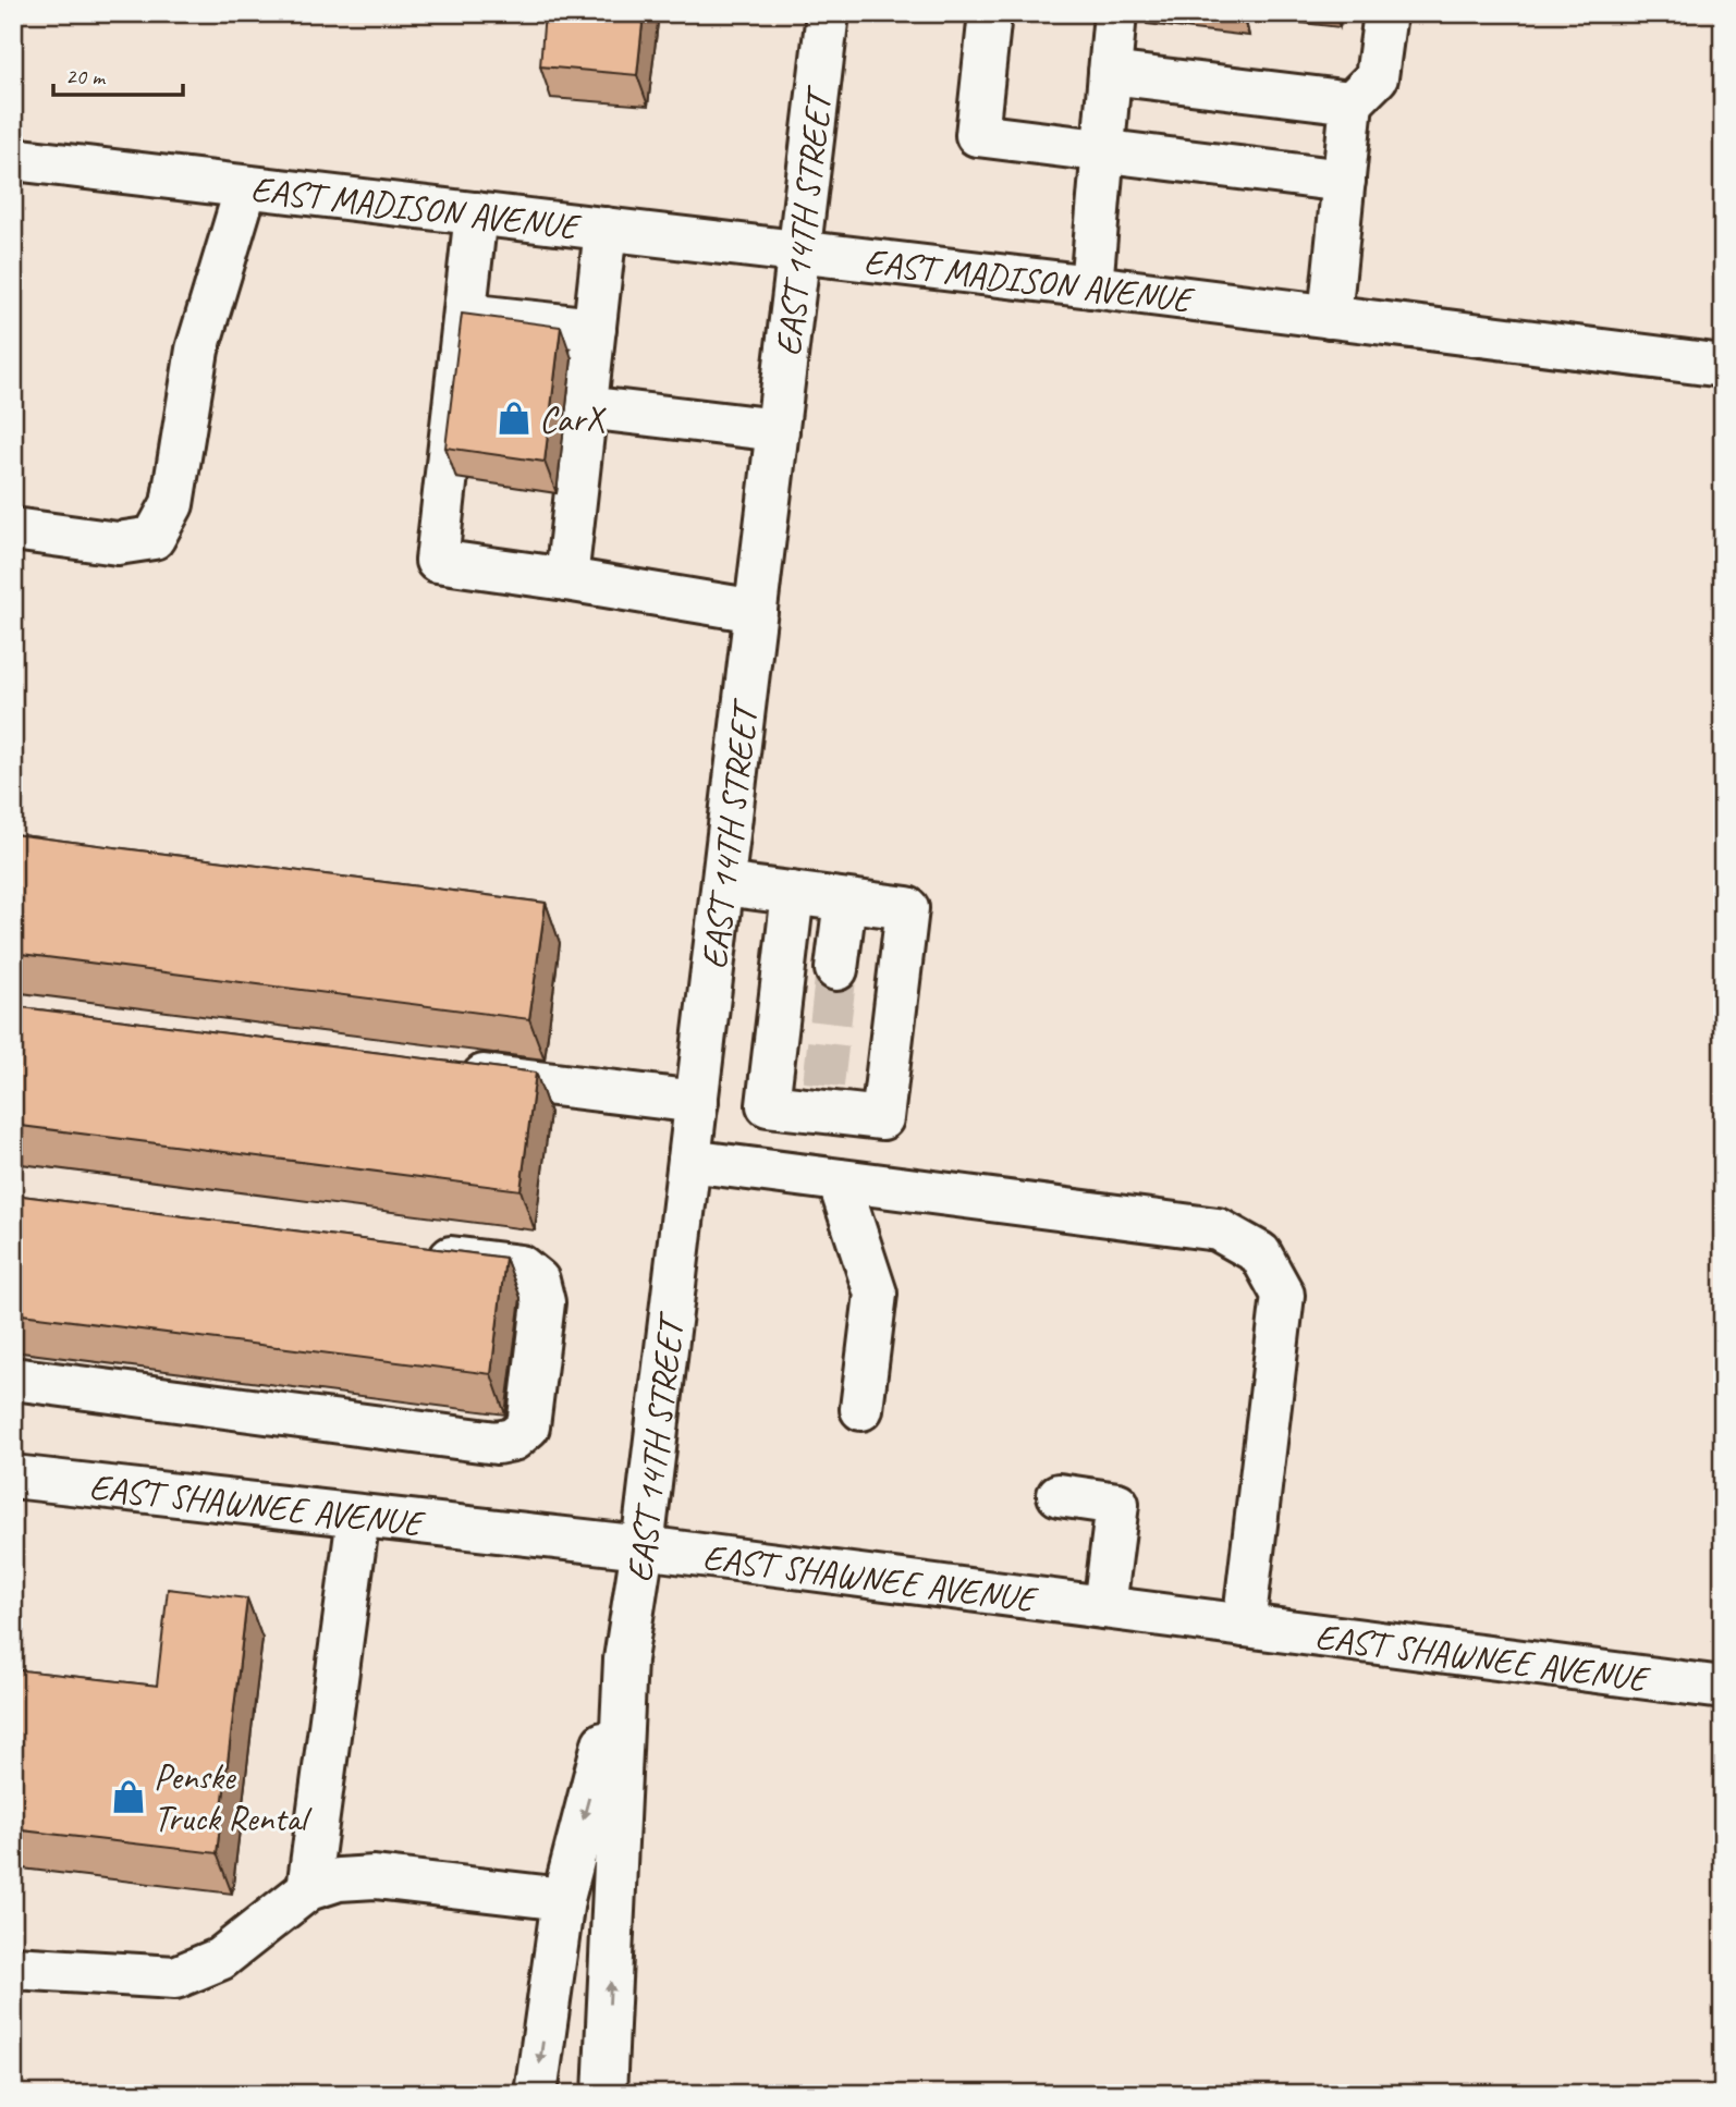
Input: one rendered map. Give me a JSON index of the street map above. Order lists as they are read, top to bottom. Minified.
{"streets":{"street":["EAST MADISON AVENUE","EAST 14TH STREET","EAST SHAWNEE AVENUE"]},"crossings":[["EAST MADISON AVENUE","EAST 14TH STREET"],["EAST 14TH STREET","EAST SHAWNEE AVENUE"]],"places":{"shop":["CarX","Penske Truck Rental"]},"scale_bar":"20 m"}
